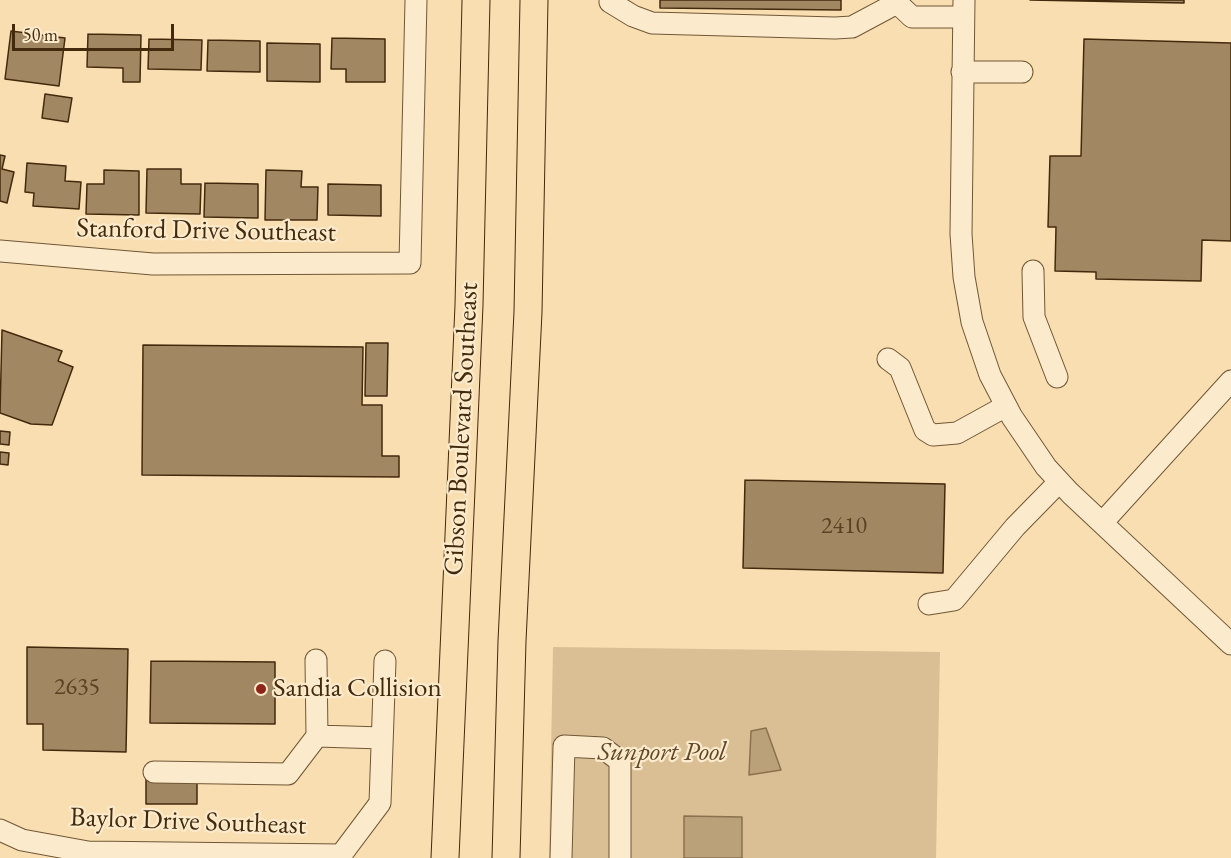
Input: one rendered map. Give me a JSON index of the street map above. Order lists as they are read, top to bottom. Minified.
{"streets":{"main road":["Gibson Boulevard Southeast"],"street":["Stanford Drive Southeast","Baylor Drive Southeast"]},"parks":["Sunport Pool"],"places":["Sandia Collision"],"house_numbers":["2410","2635"],"scale_bar":"50 m"}
